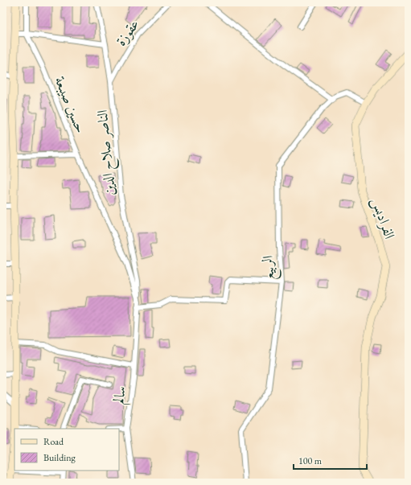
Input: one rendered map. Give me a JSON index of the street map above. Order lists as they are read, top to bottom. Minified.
{"streets":{"street":["عقوزة","حسين صيبعة","الناصر صلاح الدين","الفراديس","الربيع","سالم"]},"crossings":[["عقوزة","الناصر صلاح الدين"],["حسين صيبعة","الناصر صلاح الدين"],["حسين صيبعة","سالم"],["الفراديس","الربيع"]],"legend":["Road","Building"],"scale_bar":"100 m"}
